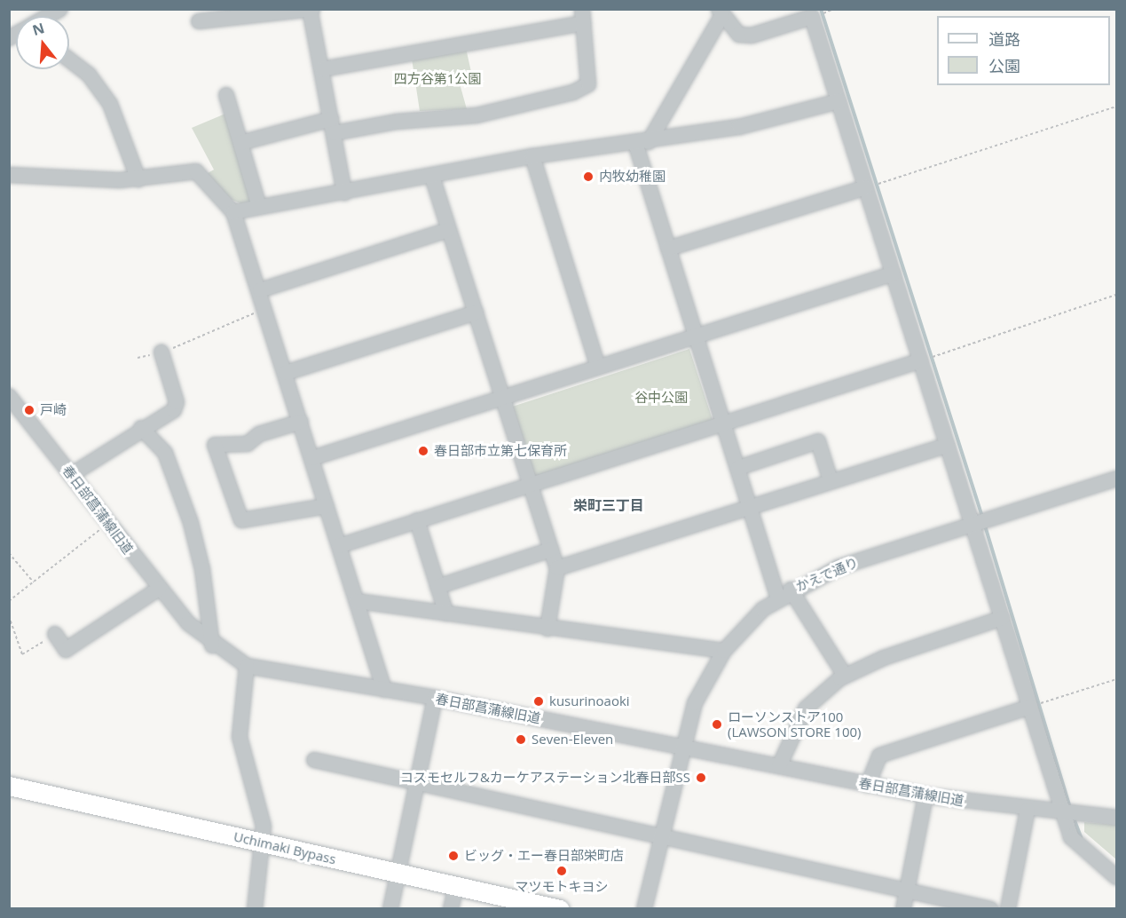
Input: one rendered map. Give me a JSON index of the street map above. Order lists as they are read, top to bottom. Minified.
{"streets":{"main road":["Uchimaki Bypass"],"street":["春日部菖蒲線旧道","かえで通り"]},"crossings":[["春日部菖蒲線旧道","かえで通り"]],"districts":["栄町三丁目"],"parks":["四方谷第1公園","谷中公園"],"places":["内牧幼稚園","戸崎","春日部市立第七保育所","kusurinoaoki","ローソンストア100 (LAWSON STORE 100)","Seven-Eleven","コスモセルフ&カーケアステーション北春日部SS","ビッグ・エー春日部栄町店","マツモトキヨシ"],"legend":["道路","公園"],"north":"top"}
